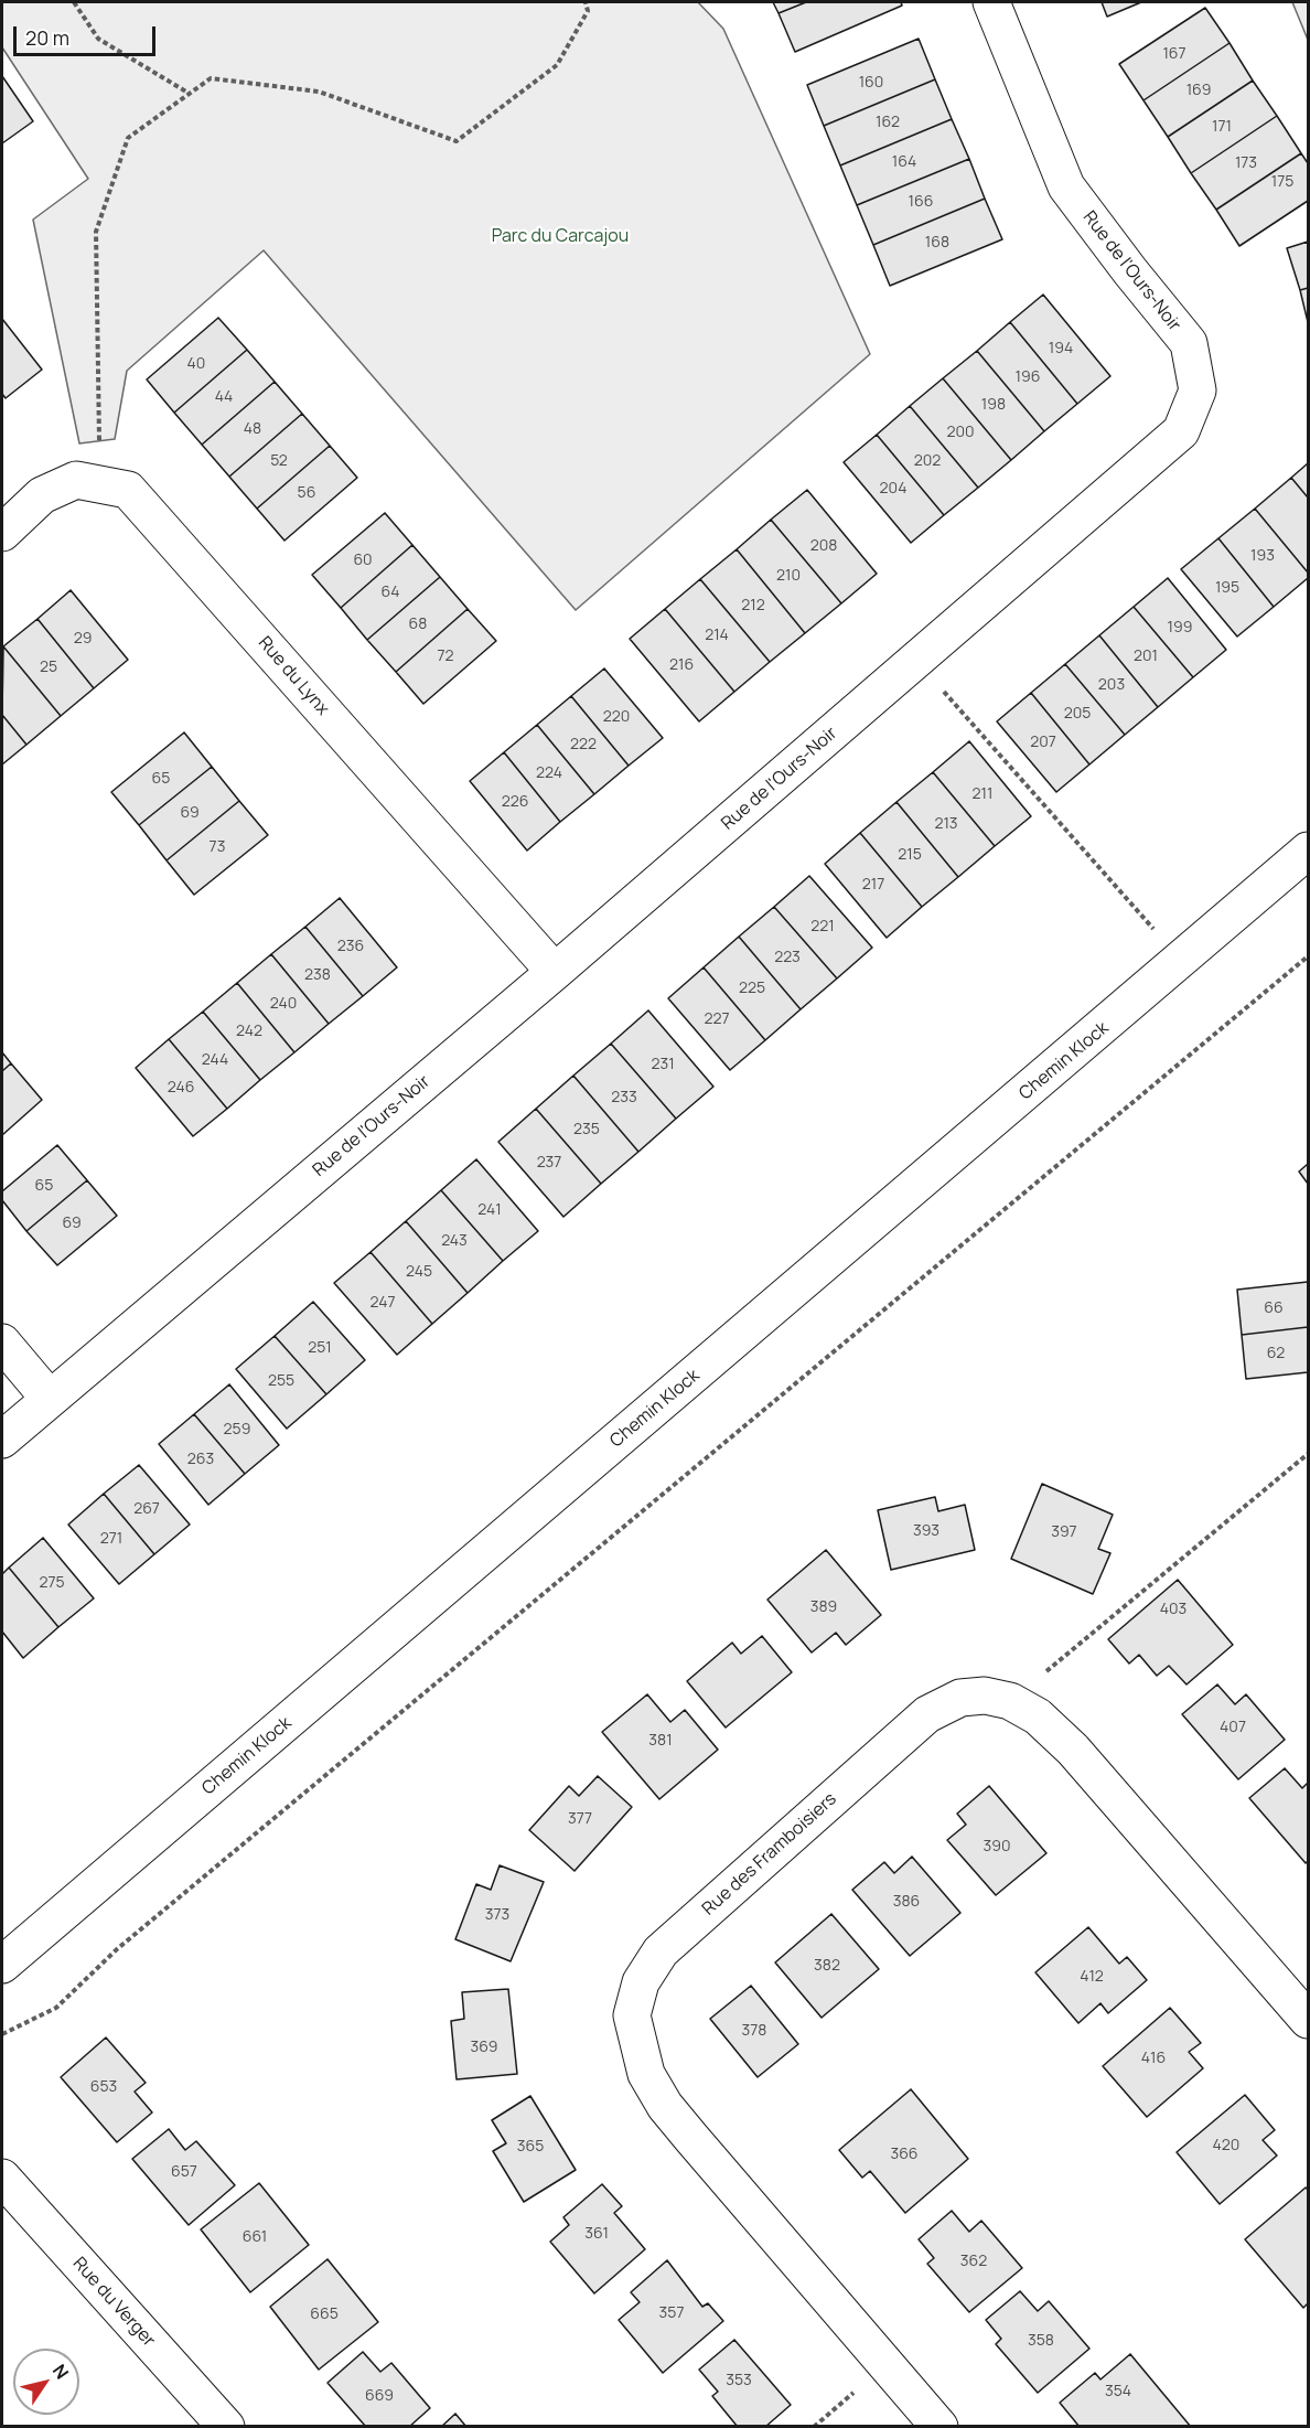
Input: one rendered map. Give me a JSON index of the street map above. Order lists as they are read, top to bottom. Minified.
{"streets":{"street":["Rue de l'Ours-Noir","Rue du Lynx","Chemin Klock","Rue des Framboisiers","Rue du Verger"]},"crossings":[["Rue de l'Ours-Noir","Rue du Lynx"]],"parks":["Parc du Carcajou"],"house_numbers":["167","160","169","162","171","164","173","175","166","168","194","40","196","44","198","48","200","52","202","204","56","208","193","60","210","195","64","212","68","199","214","29","72","201","216","25","203","205","220","207","222","224","65","211","226","69","213","73","215","217","221","236","223","238","225","240","227","242","244","231","246","233","235","237","65","241","69","243","245","247","66","251","62","255","259","263","267","393","397","271","275","389","403","407","381","377","390","386","373","382","412","378","369","416","653","420","365","366","657","361","661","362","357","665","358","353","354","669"],"scale_bar":"20 m","north":"top right"}
